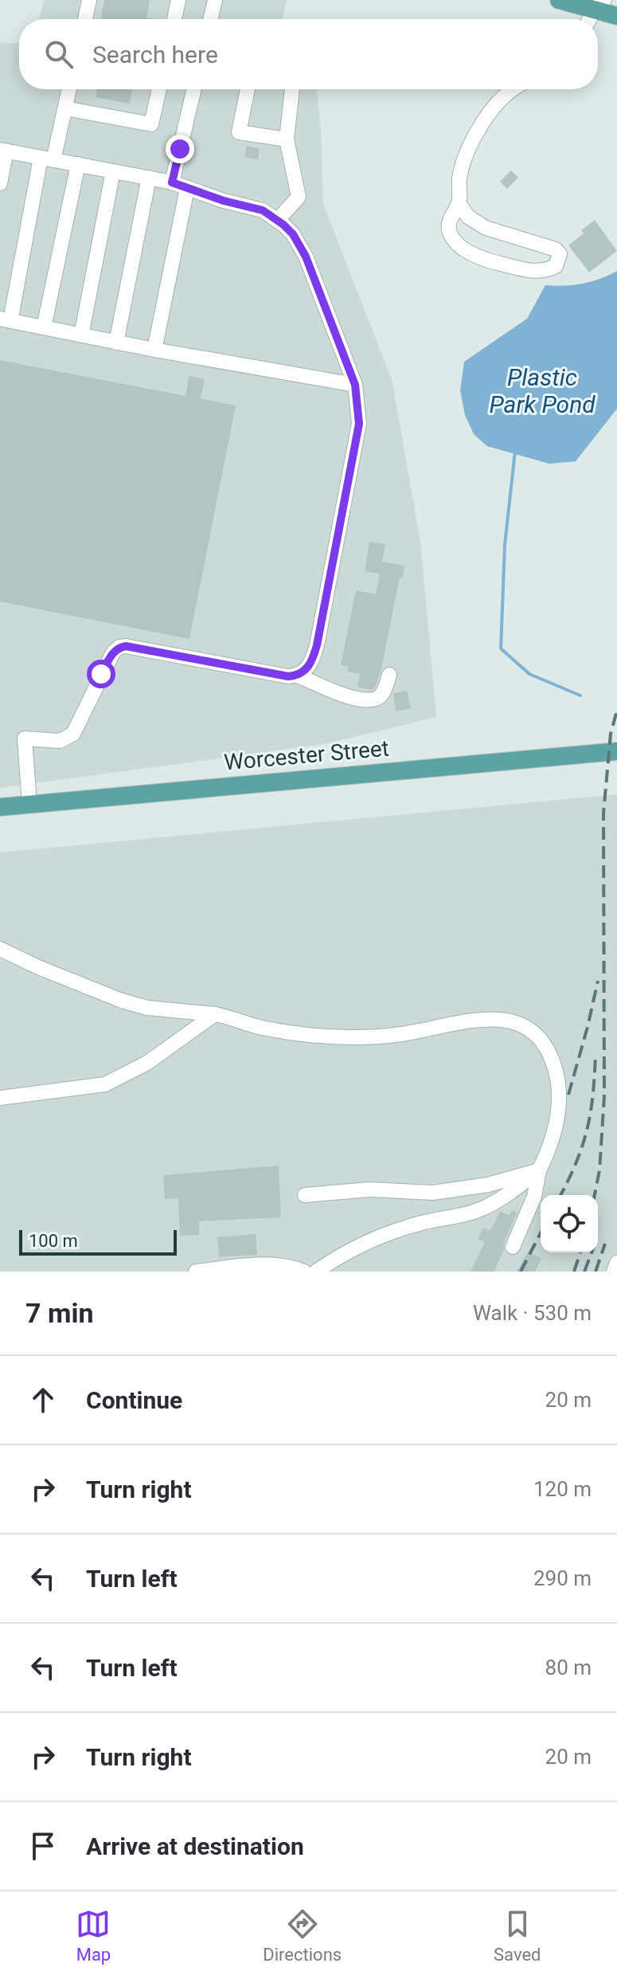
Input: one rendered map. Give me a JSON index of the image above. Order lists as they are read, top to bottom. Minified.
{"streets":{"main road":["Worcester Street"]},"water":["Plastic Park Pond"],"scale_bar":"100 m","page":{"search":"Search here","scale":"100 m","heading":["7 min","Walk · 530 m"],"list":[["Continue","20 m"],["Turn right","120 m"],["Turn left","290 m"],["Turn left","80 m"],["Turn right","20 m"],"Arrive at destination"],"nav":["Map","Directions","Saved"]}}
